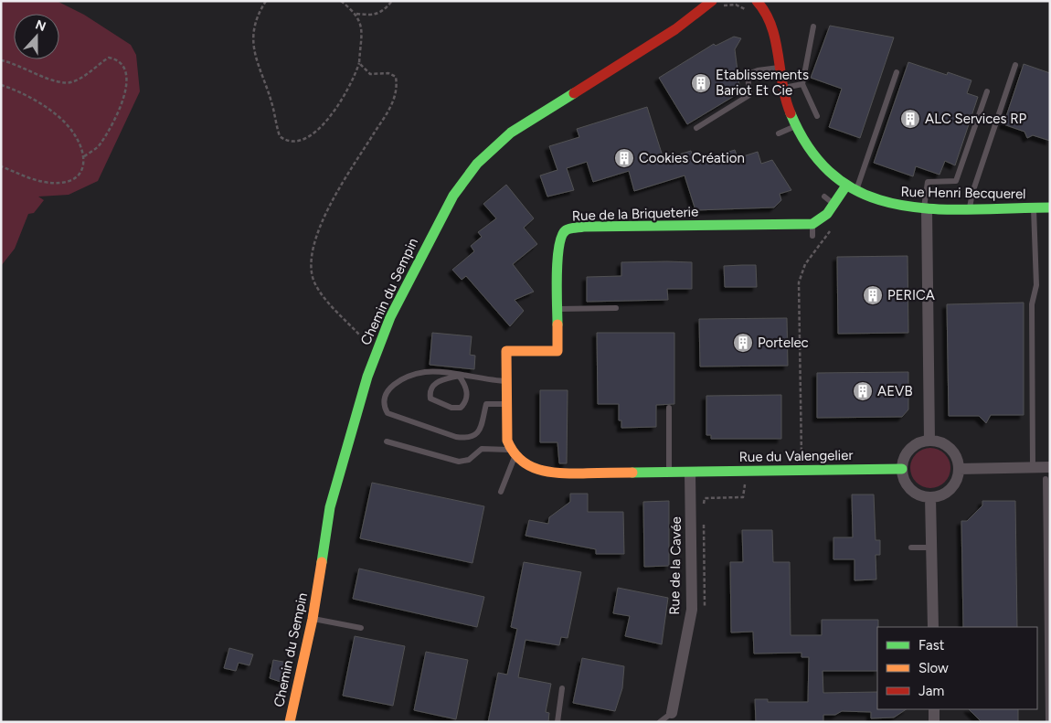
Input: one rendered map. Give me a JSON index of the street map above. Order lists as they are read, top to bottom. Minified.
{"streets":{"street":["Rue Henri Becquerel","Rue de la Briqueterie","Chemin du Sempin","Rue du Valengelier","Rue de la Cavée"]},"crossings":[["Rue du Valengelier","Rue de la Cavée"]],"places":{"building":["Etablissements Bariot Et Cie","ALC Services RP","Cookies Création","PERICA","Portelec","AEVB"]},"legend":["Fast","Slow","Jam"],"north":"top"}
